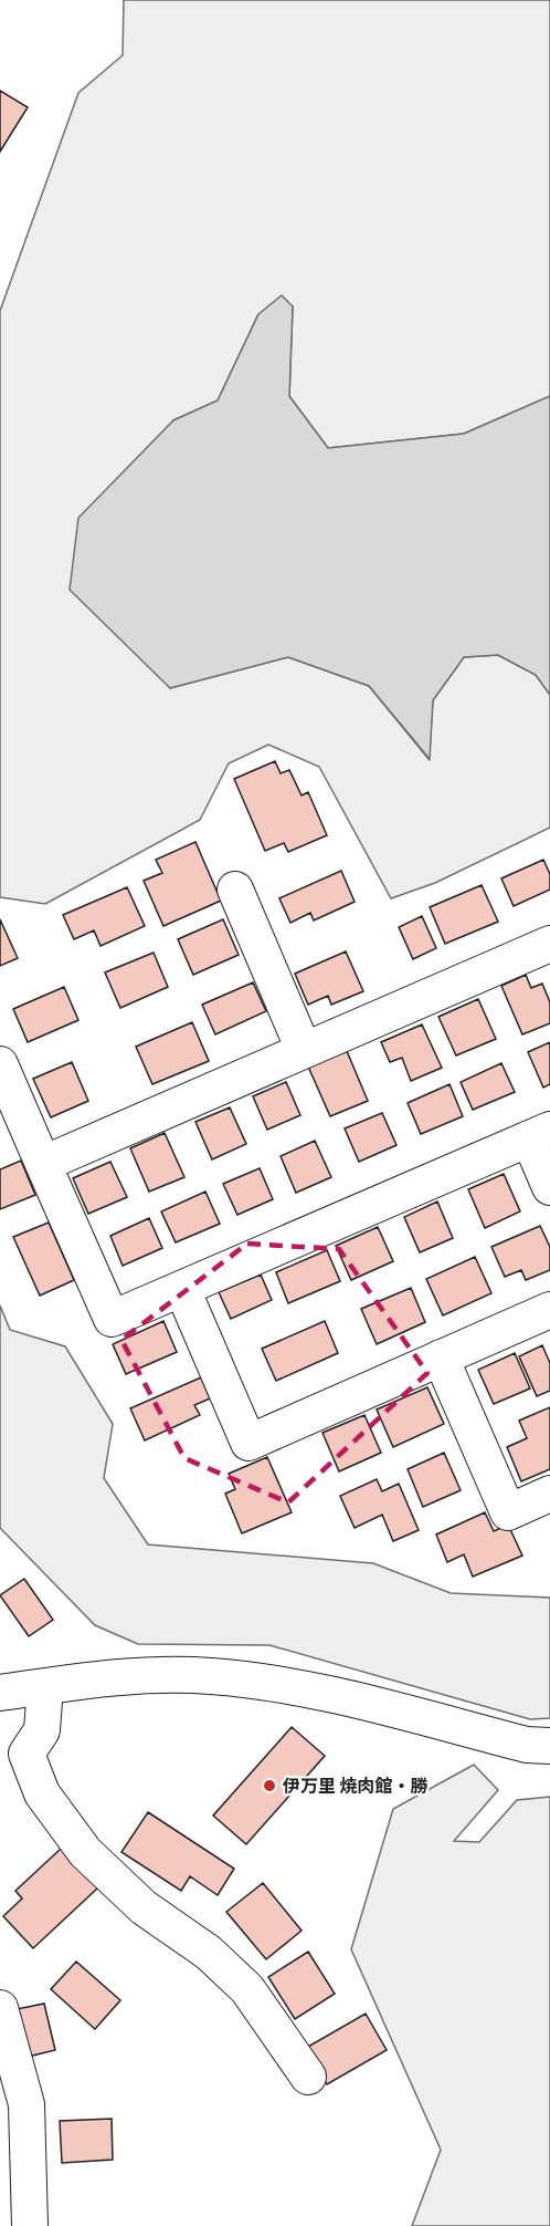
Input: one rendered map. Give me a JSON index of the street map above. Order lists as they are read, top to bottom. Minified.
{"places":["伊万里 焼肉館・勝"]}
